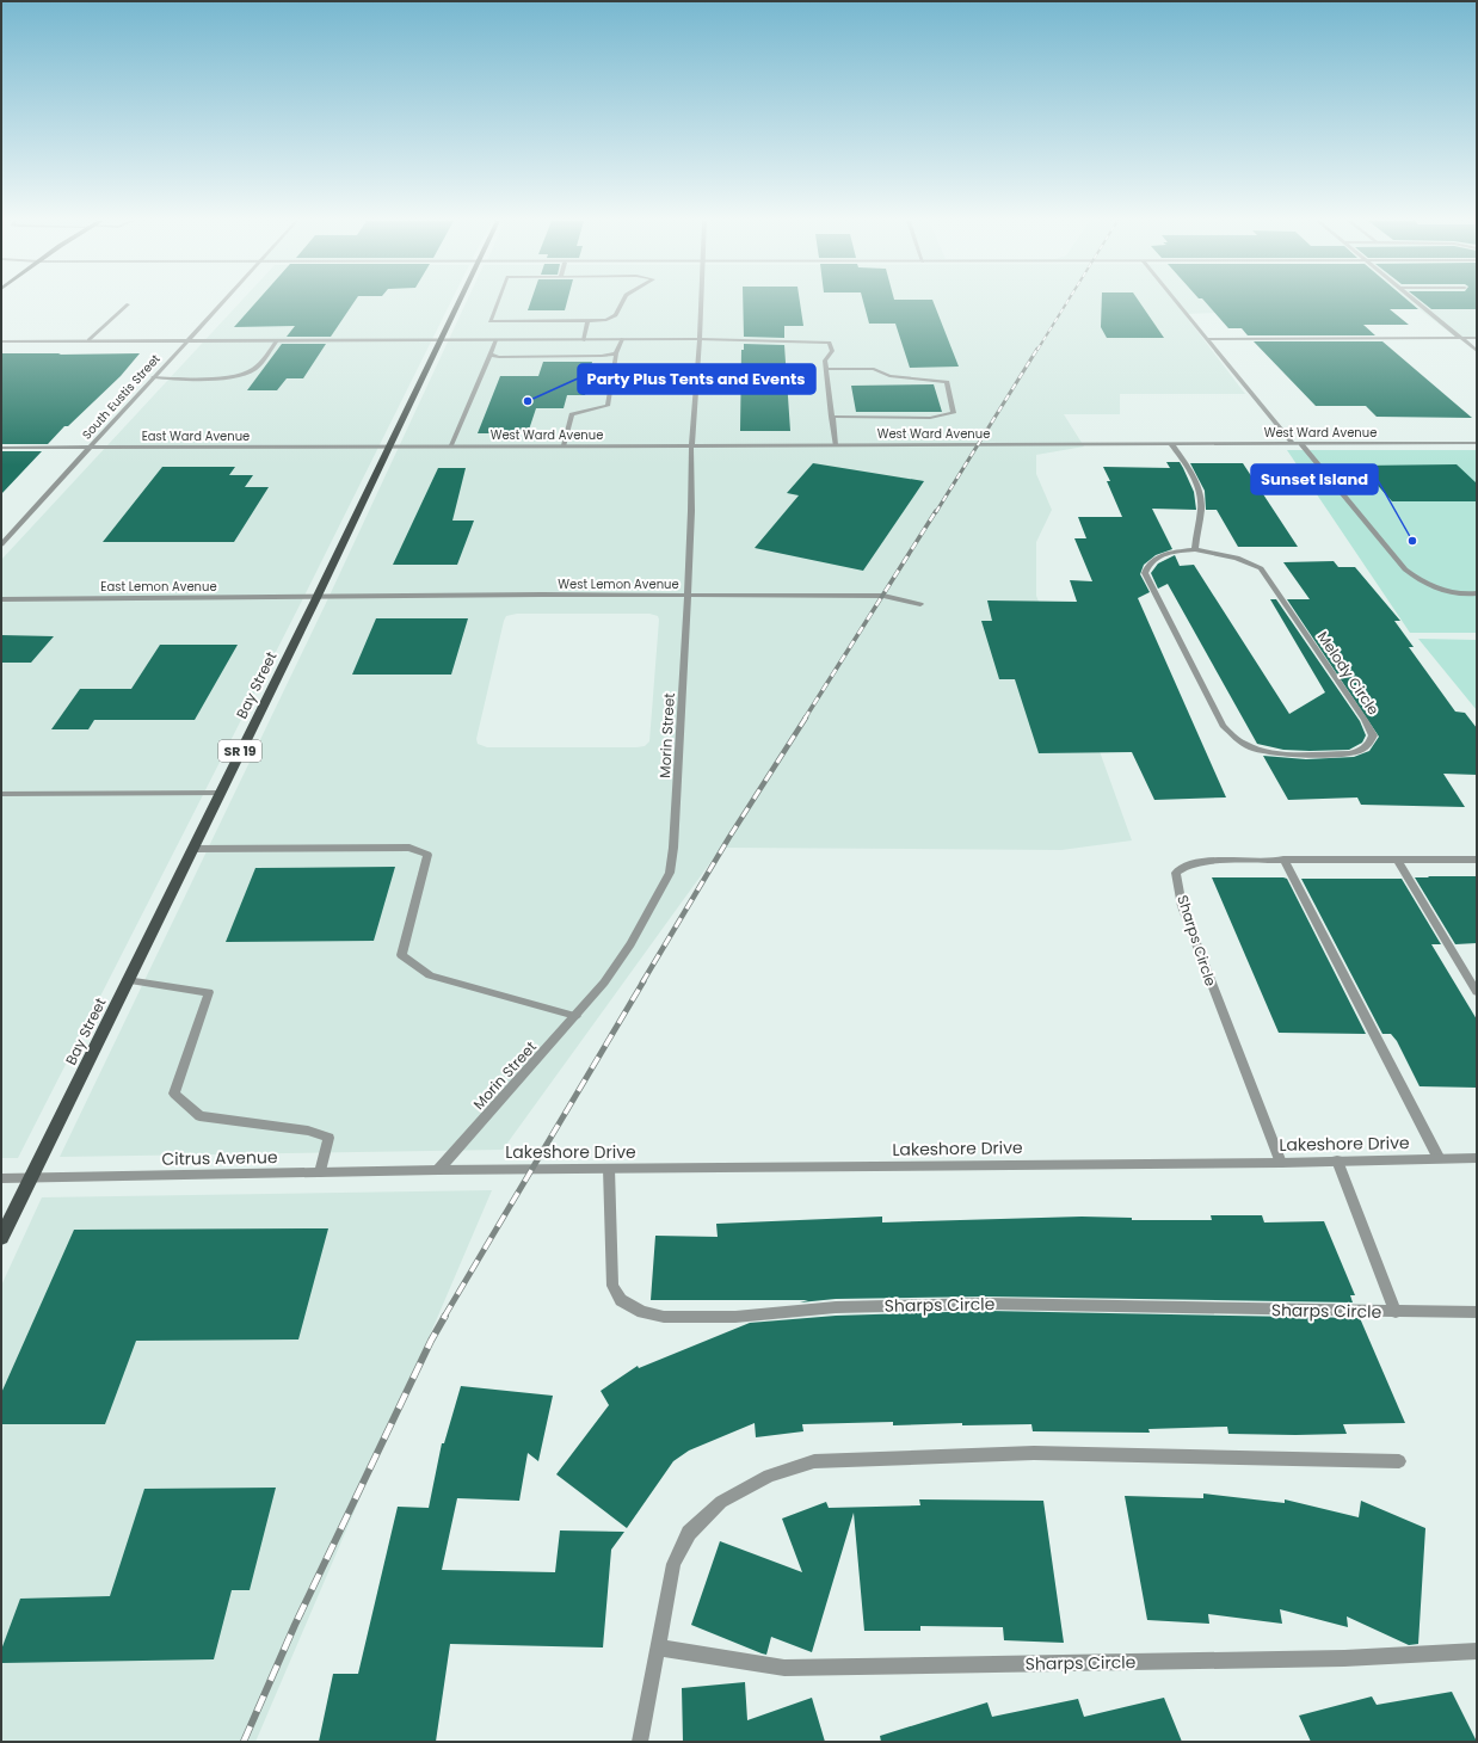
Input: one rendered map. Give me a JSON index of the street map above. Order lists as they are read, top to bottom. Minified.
{"streets":{"main road":["Bay Street","SR 19"],"street":["South Eustis Street","West Ward Avenue","East Ward Avenue","West Lemon Avenue","East Lemon Avenue","Melody Circle","Morin Street","Sharps Circle","Lakeshore Drive","Citrus Avenue"]},"crossings":[["South Eustis Street","East Ward Avenue"],["West Ward Avenue","East Ward Avenue"],["West Ward Avenue","Bay Street"],["West Ward Avenue","Morin Street"],["East Ward Avenue","Bay Street"],["West Lemon Avenue","East Lemon Avenue"],["West Lemon Avenue","Bay Street"],["West Lemon Avenue","Morin Street"],["East Lemon Avenue","Bay Street"],["Bay Street","Citrus Avenue"],["Morin Street","Lakeshore Drive"],["Morin Street","Citrus Avenue"],["Sharps Circle","Lakeshore Drive"],["Lakeshore Drive","Citrus Avenue"]],"places":["Party Plus Tents and Events","Sunset Island"]}
